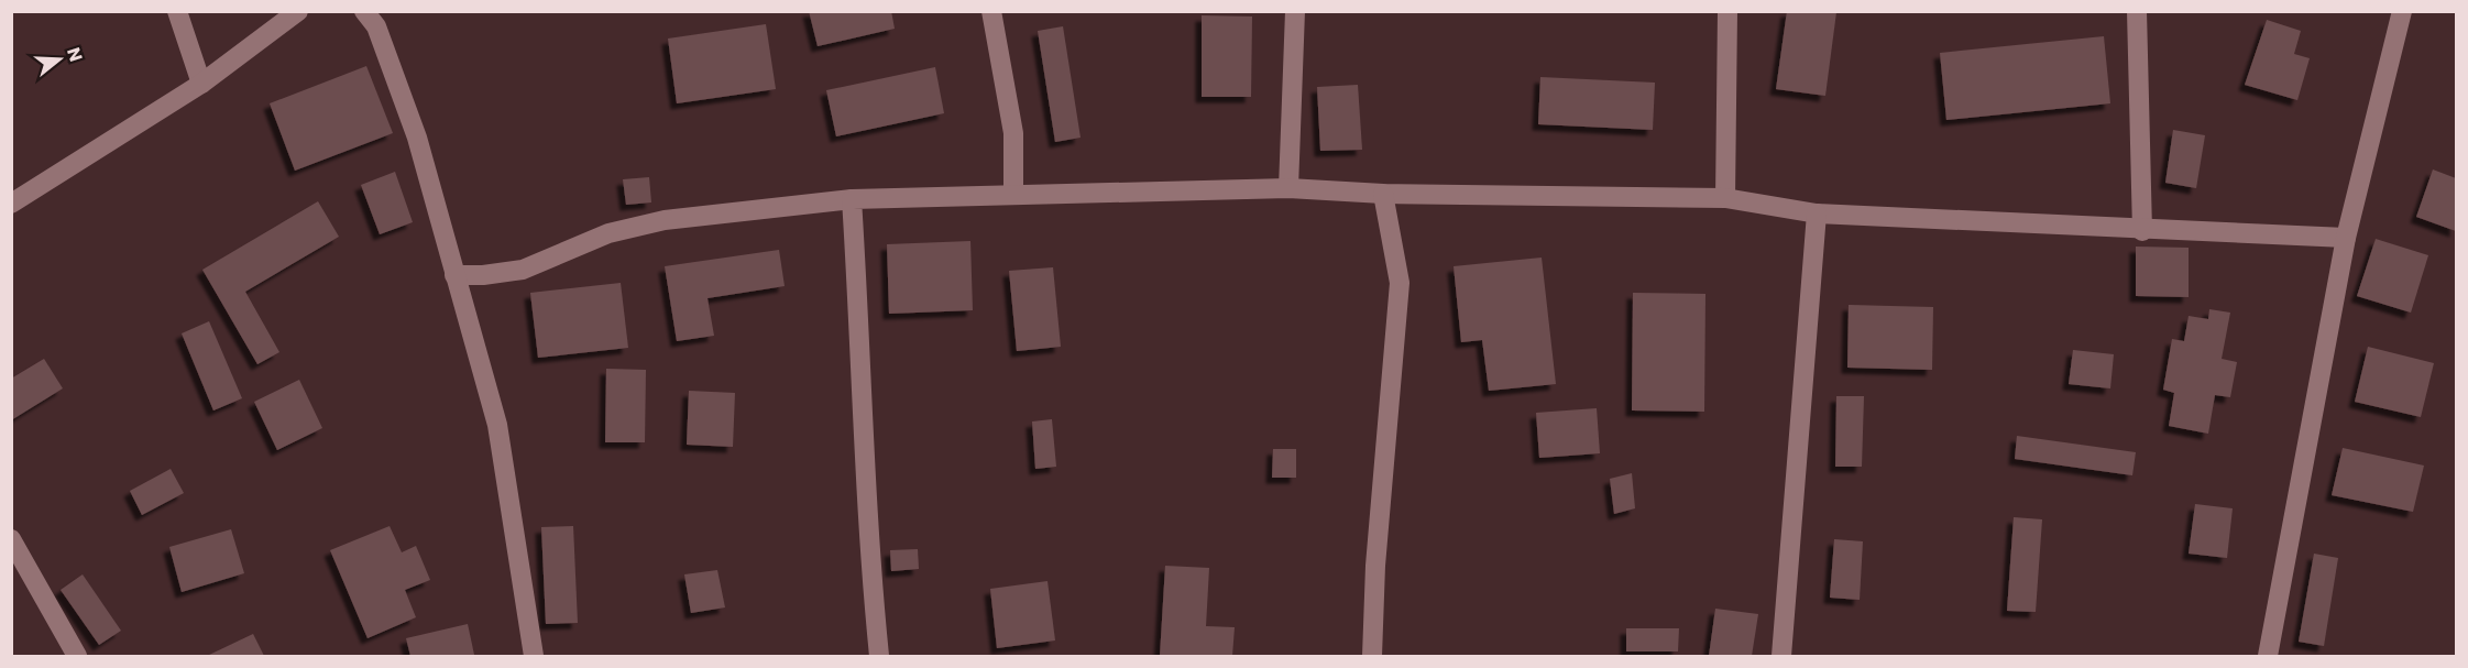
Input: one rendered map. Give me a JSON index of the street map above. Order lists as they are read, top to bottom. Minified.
{"north":"right"}
